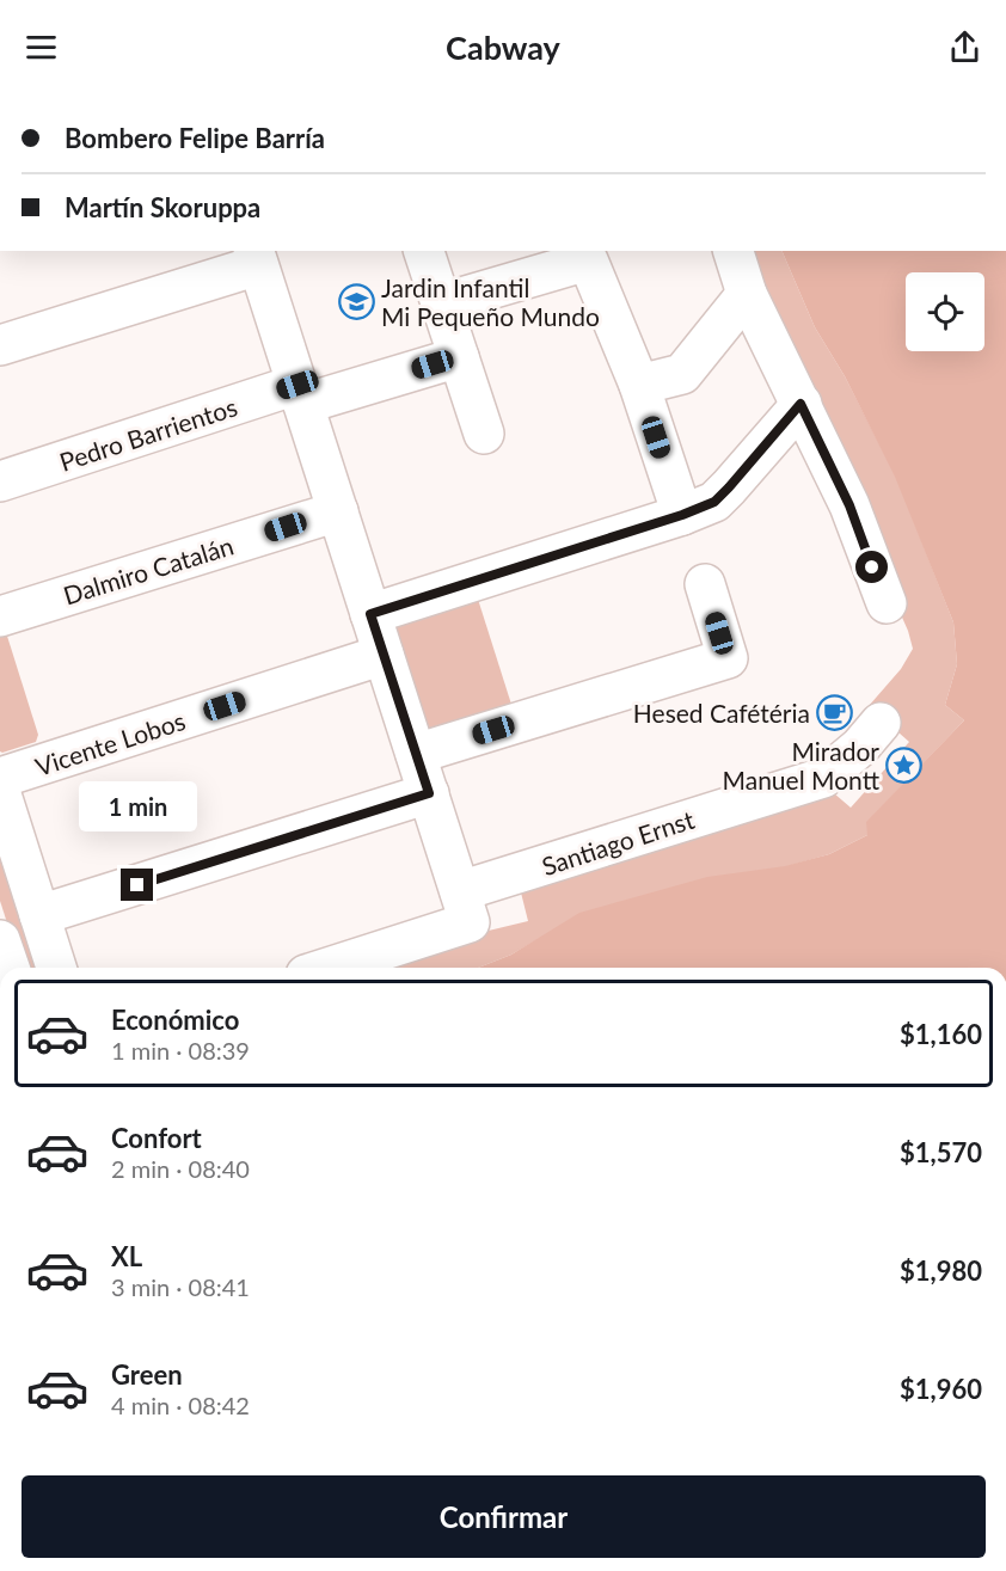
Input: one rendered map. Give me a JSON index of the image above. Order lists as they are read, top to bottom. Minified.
{"streets":{"street":["Pedro Barrientos","Dalmiro Catalán","Vicente Lobos","Santiago Ernst"]},"places":{"school or university":["Jardin Infantil Mi Pequeño Mundo"],"cafe":["Hesed Cafétéria"],"place":["Mirador Manuel Montt"]},"page":{"header":"Cabway","banner":["Bombero Felipe Barría","Martín Skoruppa"],"bubble":"1 min","list":[{"name":"Económico","note":"1 min · 08:39","value":"$1,160"},{"name":"Confort","note":"2 min · 08:40","value":"$1,570"},{"name":"XL","note":"3 min · 08:41","value":"$1,980"},{"name":"Green","note":"4 min · 08:42","value":"$1,960"}],"buttons":"Confirmar"}}
